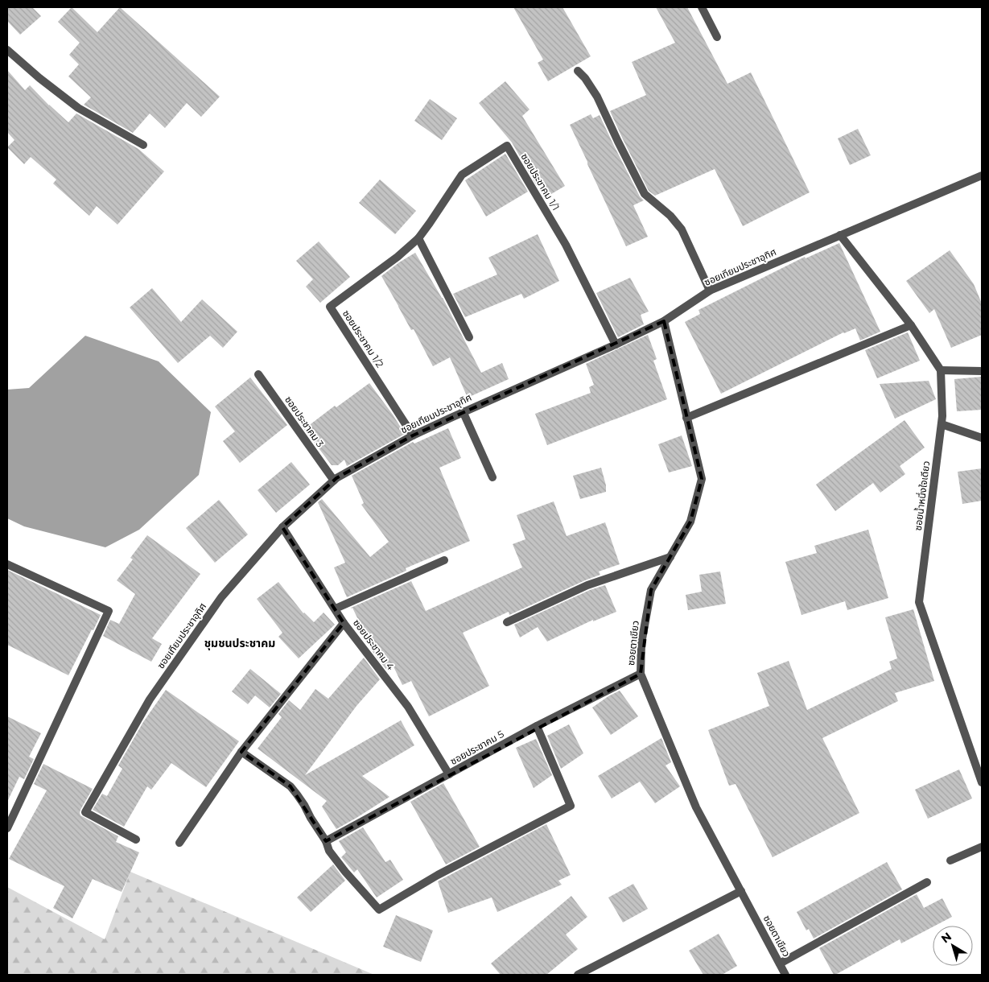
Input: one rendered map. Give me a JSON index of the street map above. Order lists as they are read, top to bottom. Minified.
{"streets":{"street":["ซอยประชาคม 1/1","ซอยเทียมประชาอุทิศ","ซอยประชาคม 1/2","ซอยประชาคม 3","ซอยน้ำหนึ่งใจเดียว","ซอยตาเขียว","ซอยประชาคม 4","ซอยประชาคม 5"]},"crossings":[["ซอยประชาคม 1/1","ซอยเทียมประชาอุทิศ"],["ซอยประชาคม 1/1","ซอยประชาคม 1/2"],["ซอยเทียมประชาอุทิศ","ซอยประชาคม 1/2"],["ซอยเทียมประชาอุทิศ","ซอยประชาคม 3"],["ซอยเทียมประชาอุทิศ","ซอยตาเขียว"],["ซอยเทียมประชาอุทิศ","ซอยประชาคม 4"],["ซอยตาเขียว","ซอยประชาคม 5"],["ซอยประชาคม 4","ซอยประชาคม 5"]],"districts":["ชุมชนประชาคม"],"north":"top left"}
